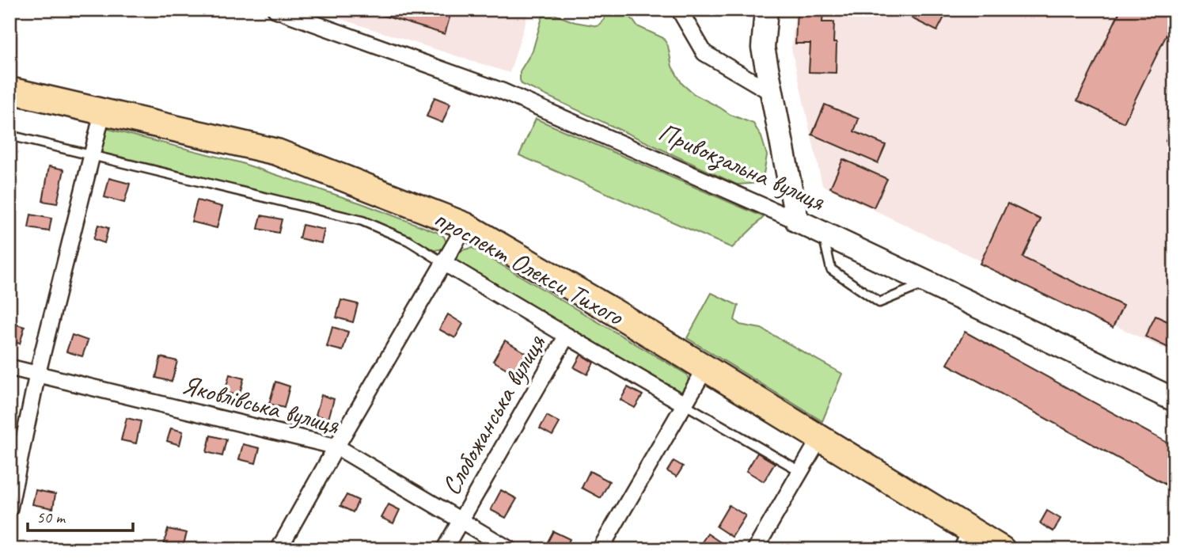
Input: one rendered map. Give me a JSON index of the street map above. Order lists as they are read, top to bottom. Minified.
{"streets":{"main road":["проспект Олекси Тихого"],"street":["Привокзальна вулиця","Яковлівська вулиця","Слобожанська вулиця"]},"crossings":[["Яковлівська вулиця","Слобожанська вулиця"]],"scale_bar":"50 m"}
